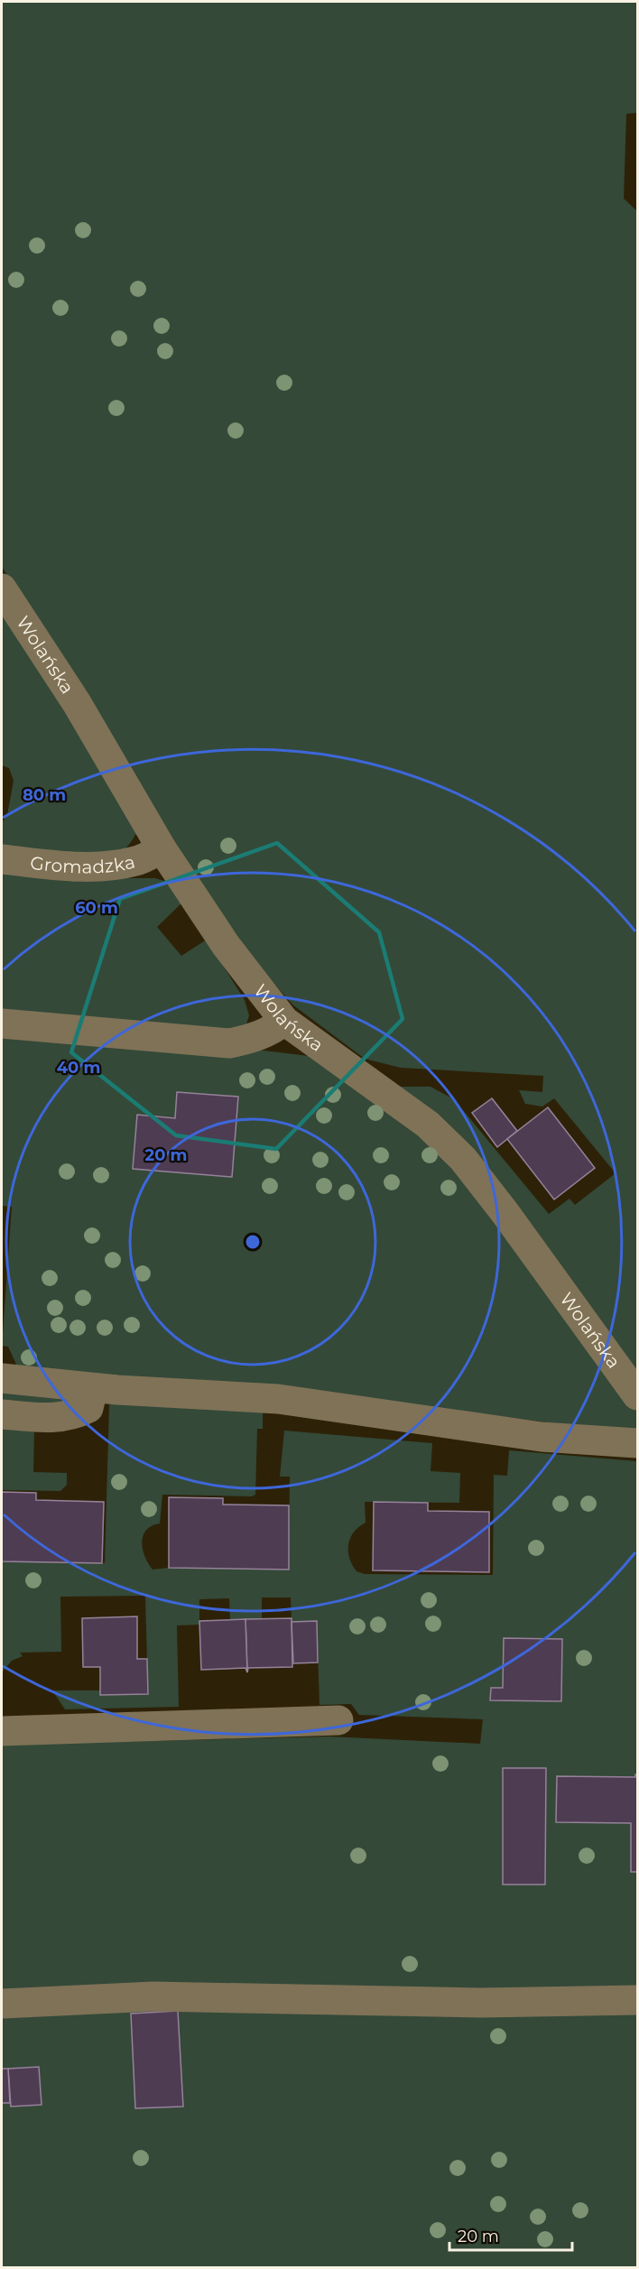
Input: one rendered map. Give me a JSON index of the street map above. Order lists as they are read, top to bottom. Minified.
{"streets":{"street":["Wolańska","Gromadzka"]},"crossings":[["Wolańska","Gromadzka"]],"scale_bar":"20 m","rings":["80 m","60 m","40 m","20 m"]}
